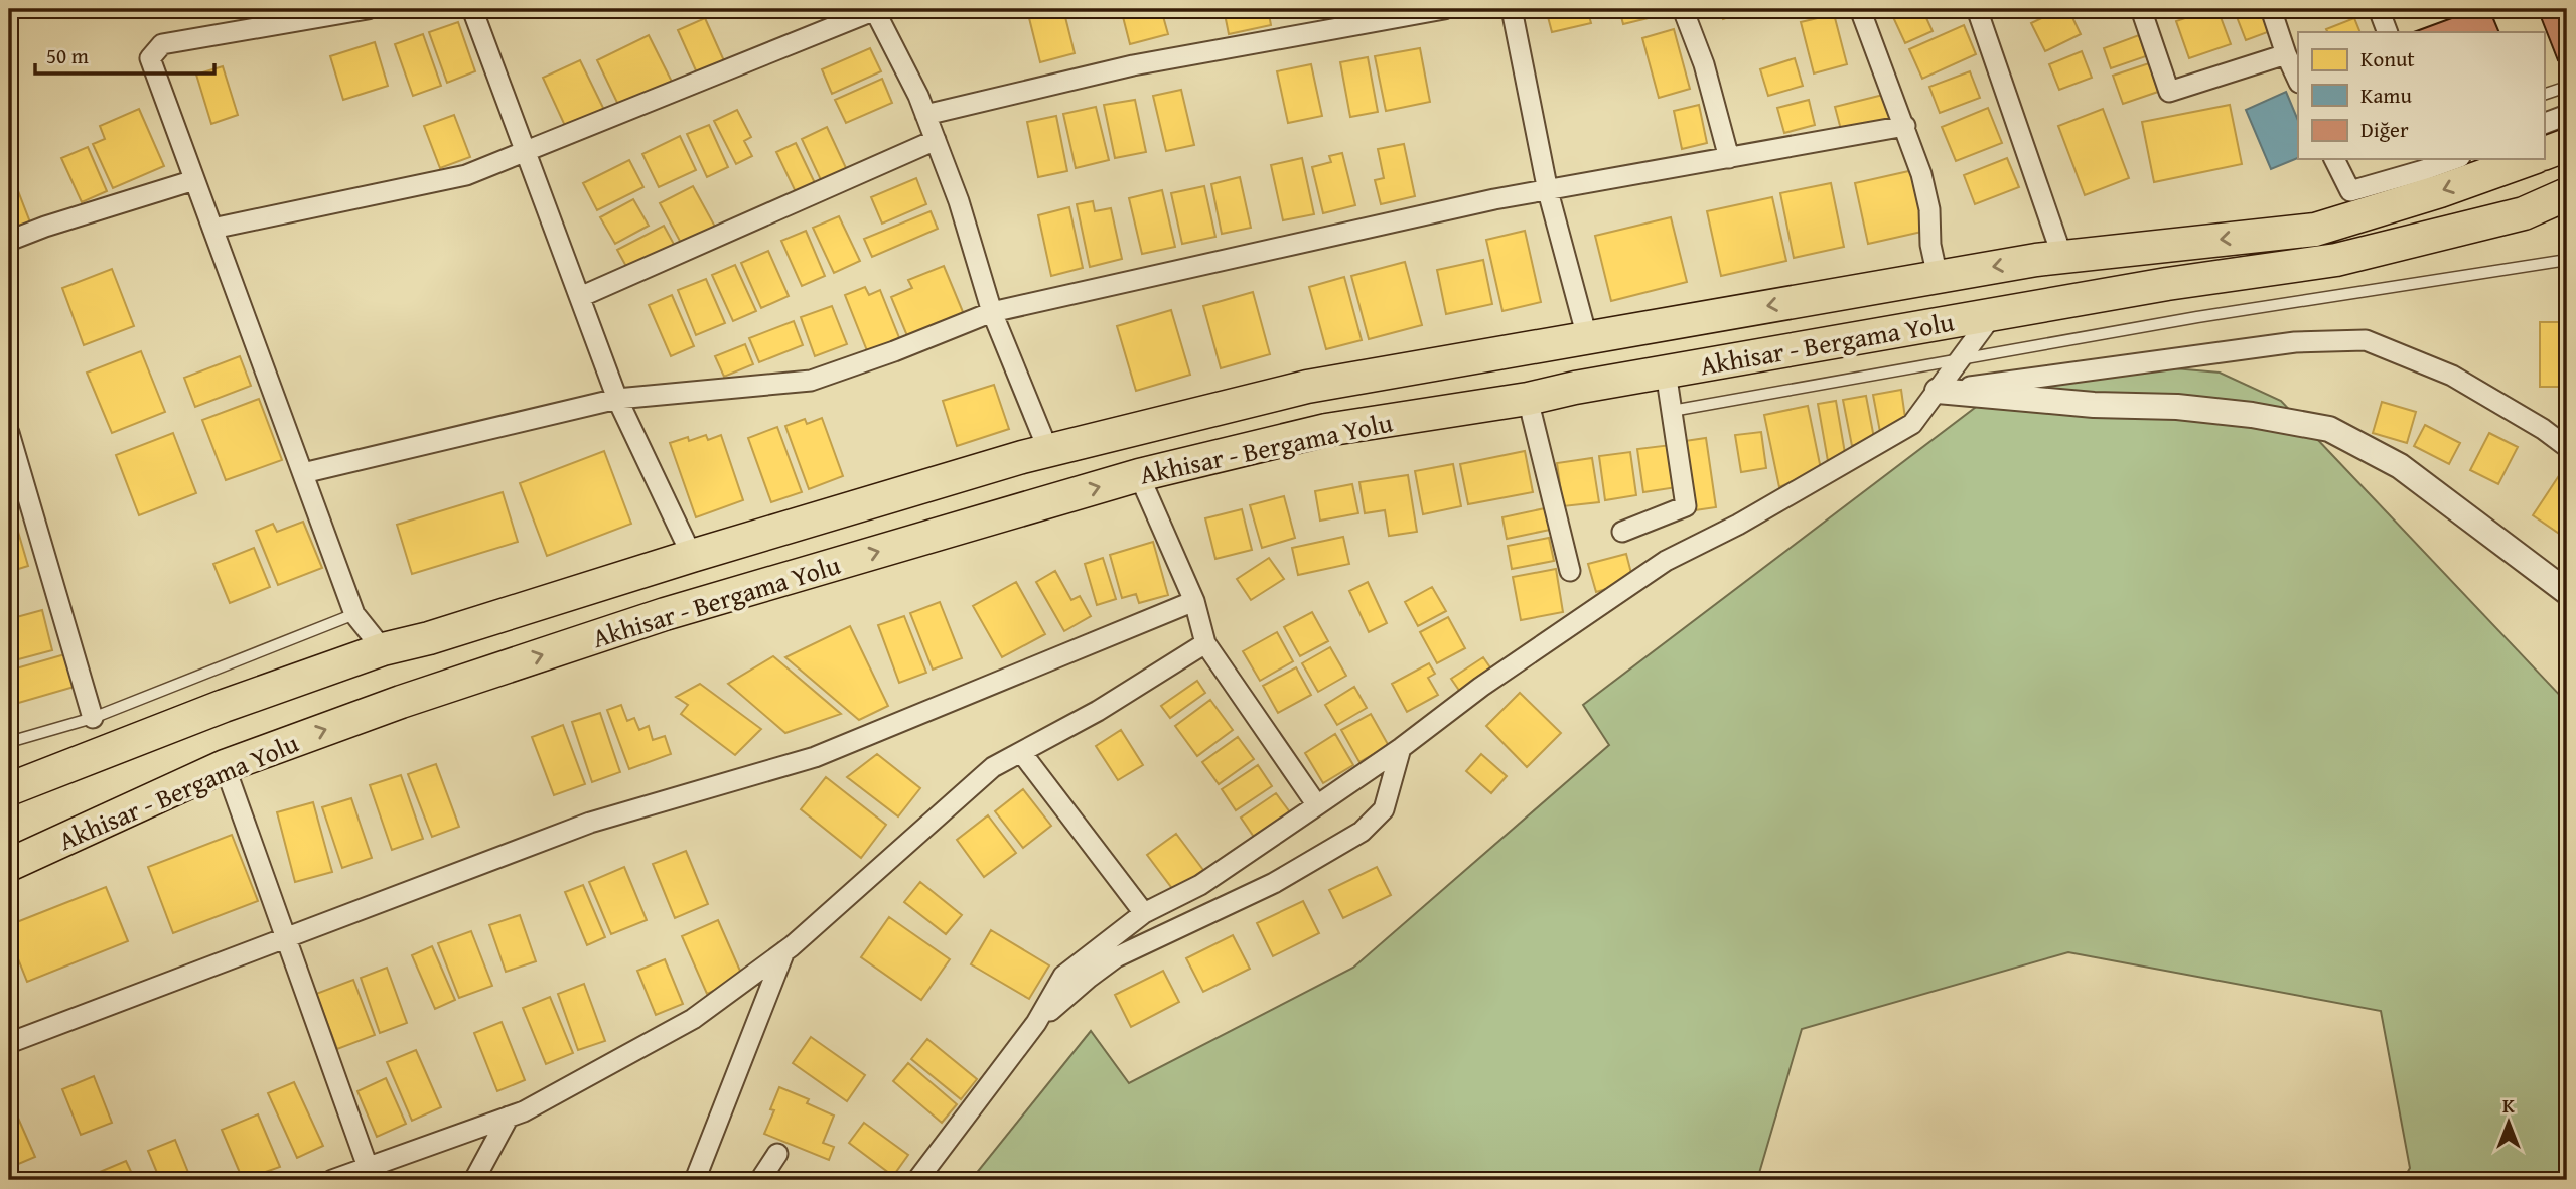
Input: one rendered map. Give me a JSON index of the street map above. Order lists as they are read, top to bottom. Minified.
{"streets":{"main road":["Akhisar - Bergama Yolu"]},"legend":["Konut","Kamu","Diğer"],"scale_bar":"50 m","north":"top"}
